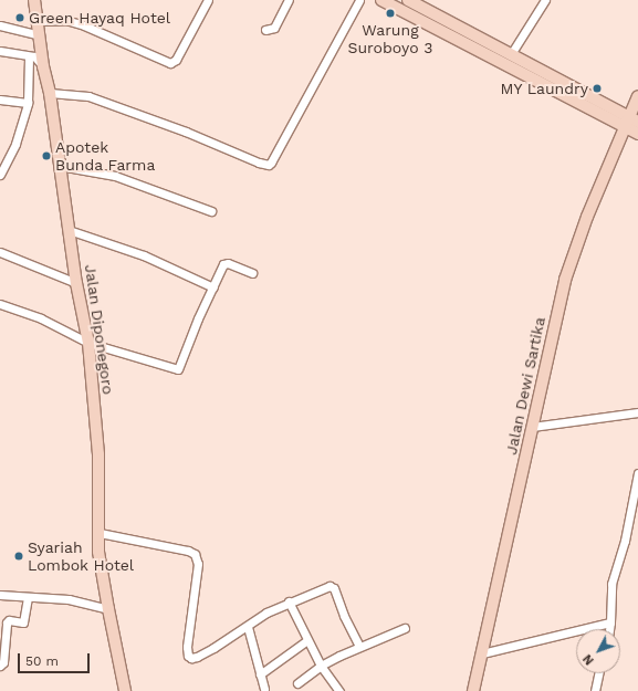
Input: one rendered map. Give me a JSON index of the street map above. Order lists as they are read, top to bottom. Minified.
{"streets":{"street":["Jalan Diponegoro","Jalan Dewi Sartika"]},"places":["Warung Suroboyo 3","Green Hayaq Hotel","MY Laundry","Apotek Bunda Farma","Syariah Lombok Hotel"],"scale_bar":"50 m","north":"bottom left"}
